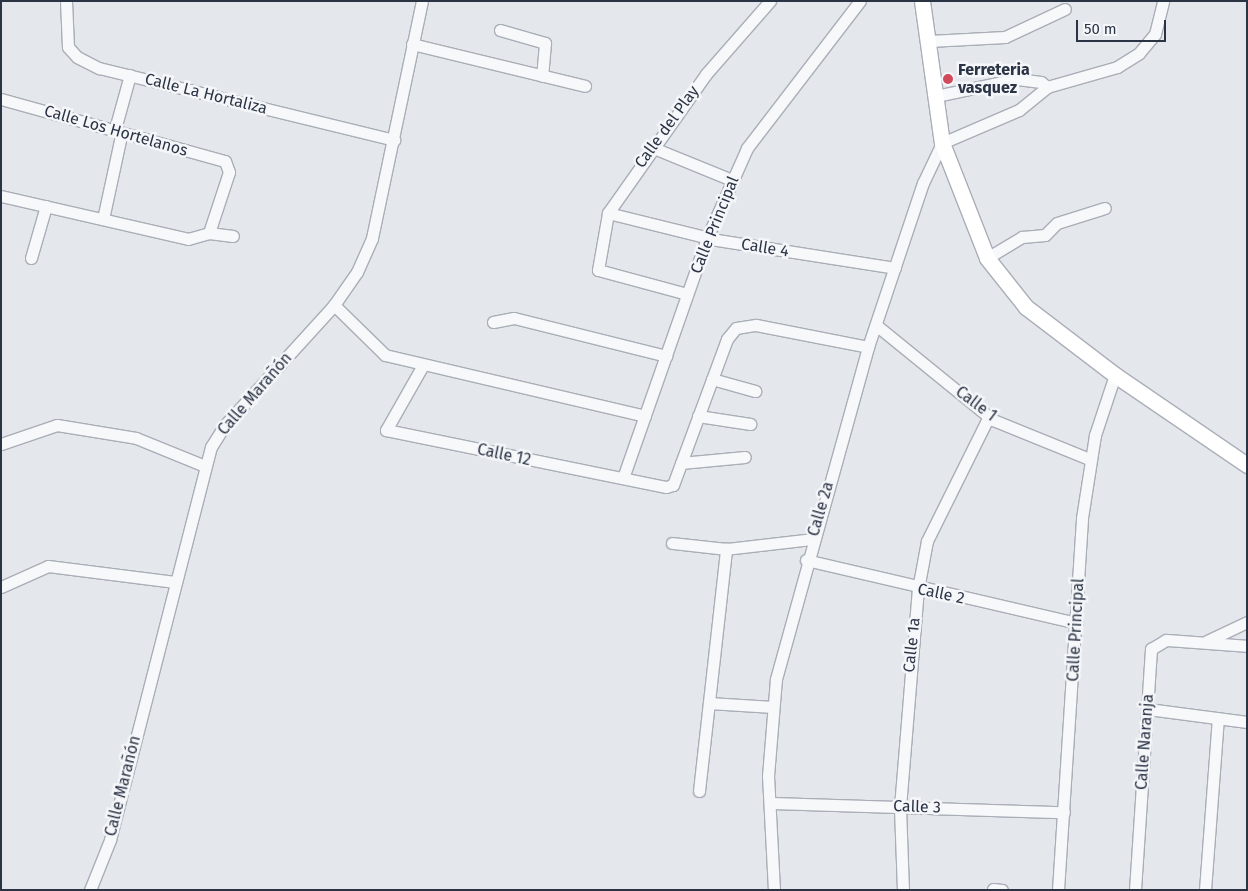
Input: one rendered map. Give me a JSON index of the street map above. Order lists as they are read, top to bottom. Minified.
{"streets":{"street":["Calle La Hortaliza","Calle del Play","Calle Los Hortelanos","Calle Principal","Calle 4","Calle Marañón","Calle 1","Calle 12","Calle 2a","Calle 2","Calle 1a","Calle Naranja","Calle 3"]},"crossings":[["Calle La Hortaliza","Calle Marañón"],["Calle del Play","Calle Principal"],["Calle del Play","Calle 4"],["Calle Principal","Calle 4"],["Calle Principal","Calle 1"],["Calle Principal","Calle 12"],["Calle Principal","Calle 2"],["Calle Principal","Calle 3"],["Calle 4","Calle 2a"],["Calle 1","Calle 2a"],["Calle 1","Calle 1a"],["Calle 2a","Calle 2"],["Calle 2a","Calle 3"],["Calle 2","Calle 1a"],["Calle 1a","Calle 3"]],"places":["Ferreteria vasquez"],"scale_bar":"50 m"}
